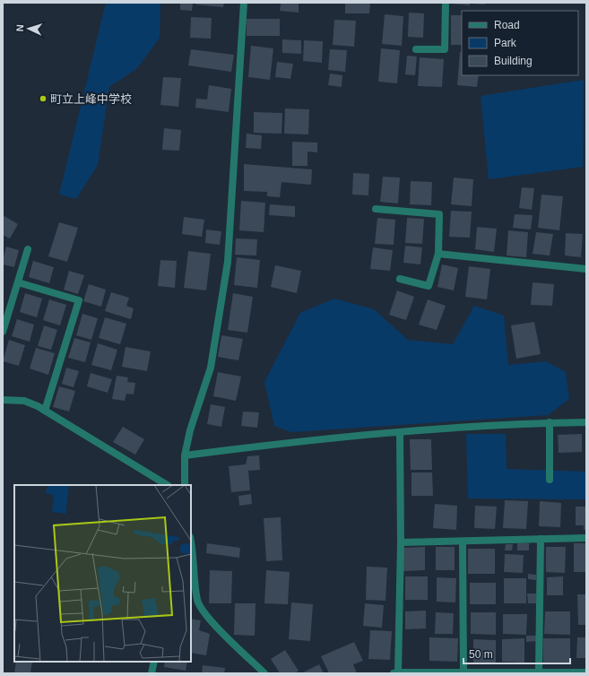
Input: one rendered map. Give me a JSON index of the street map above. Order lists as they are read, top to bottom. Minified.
{"places":["町立上峰中学校"],"legend":["Road","Park","Building"],"scale_bar":"50 m","north":"left"}
